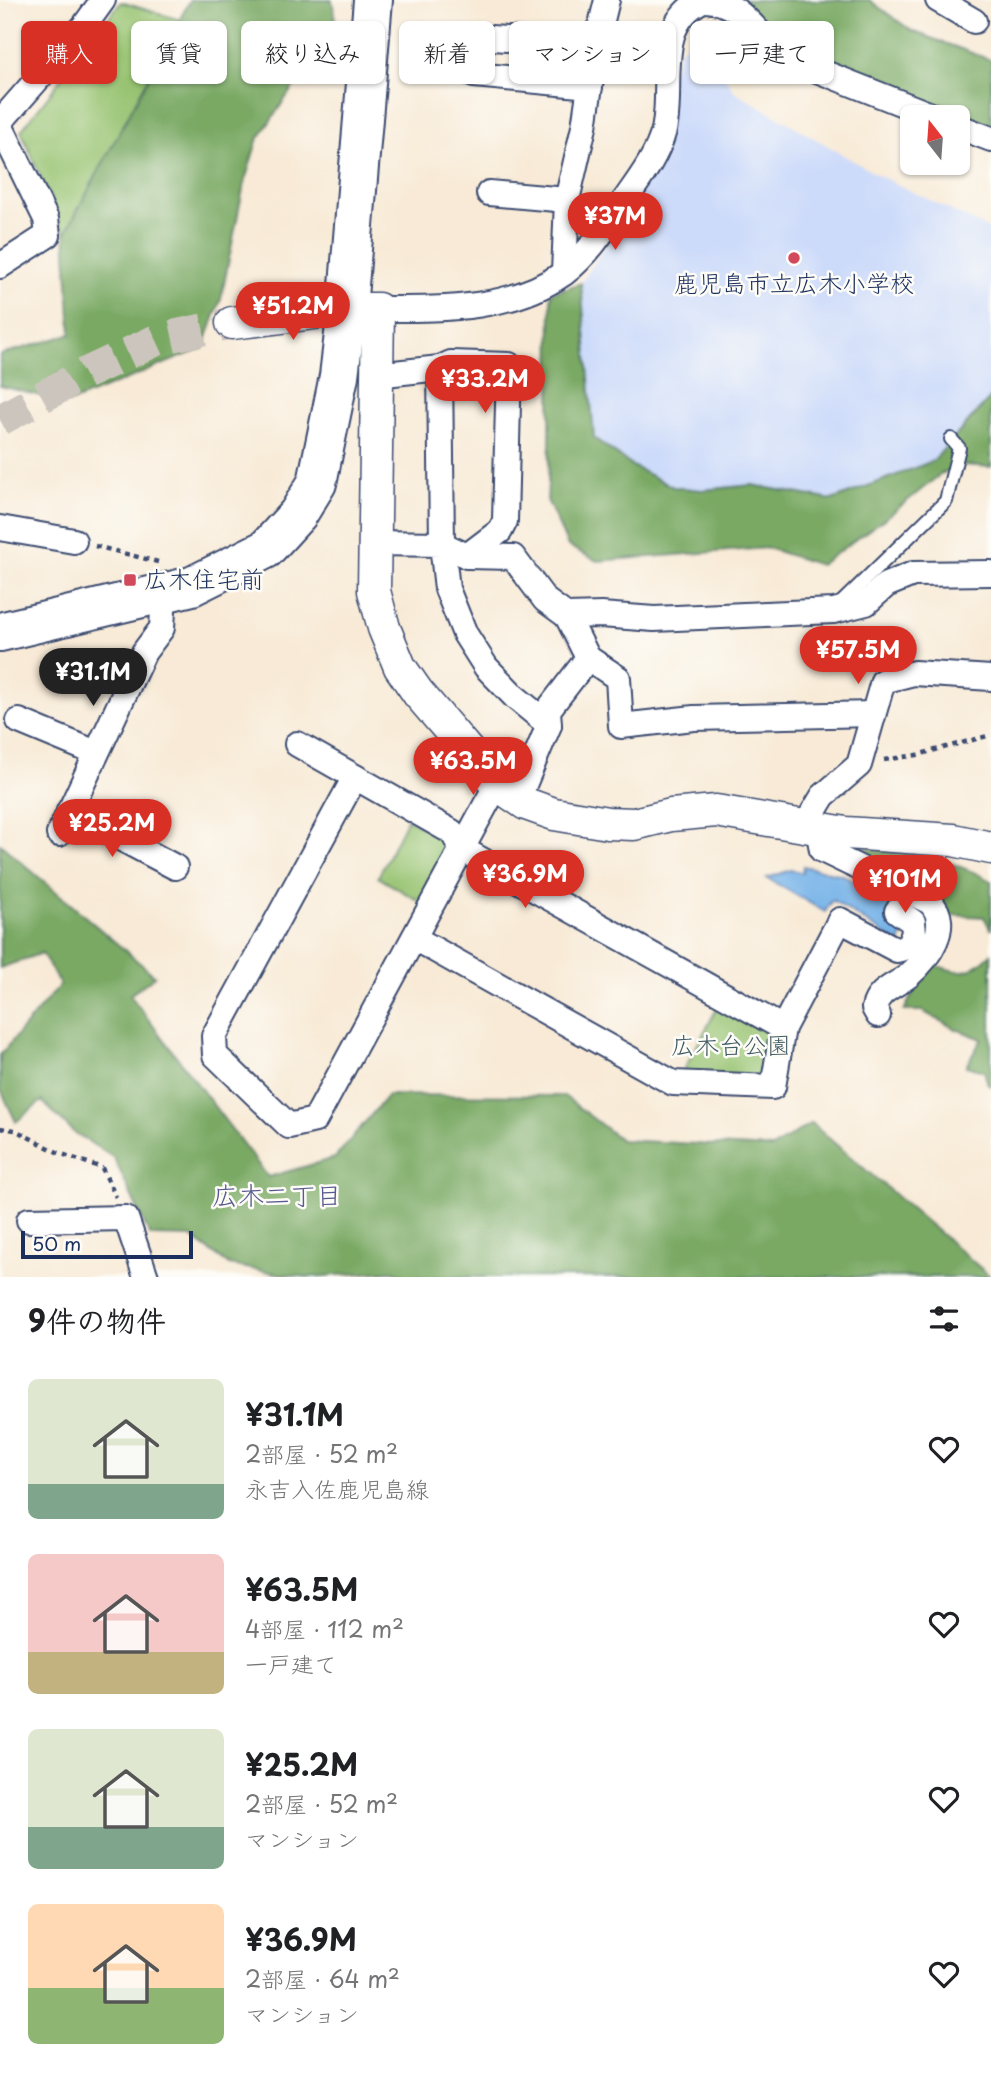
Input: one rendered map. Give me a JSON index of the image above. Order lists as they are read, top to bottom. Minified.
{"districts":["広木二丁目"],"parks":["広木台公園"],"places":{"other":["鹿児島市立広木小学校"],"transit":["広木住宅前"]},"scale_bar":"50 m","north":"top","page":{"chip":["購入","賃貸","絞り込み","新着","マンション","一戸建て"],"price":["¥37M","¥51.2M","¥33.2M","¥57.5M","¥31.1M","¥63.5M","¥25.2M","¥36.9M","¥101M"],"scale":"50 m","heading":"9件の物件","list":[{"name":"¥31.1M","note":"2部屋 · 52 m² · 永吉入佐鹿児島線"},{"name":"¥63.5M","note":"4部屋 · 112 m² · 一戸建て"},{"name":"¥25.2M","note":"2部屋 · 52 m² · マンション"},{"name":"¥36.9M","note":"2部屋 · 64 m² · マンション"}]}}
